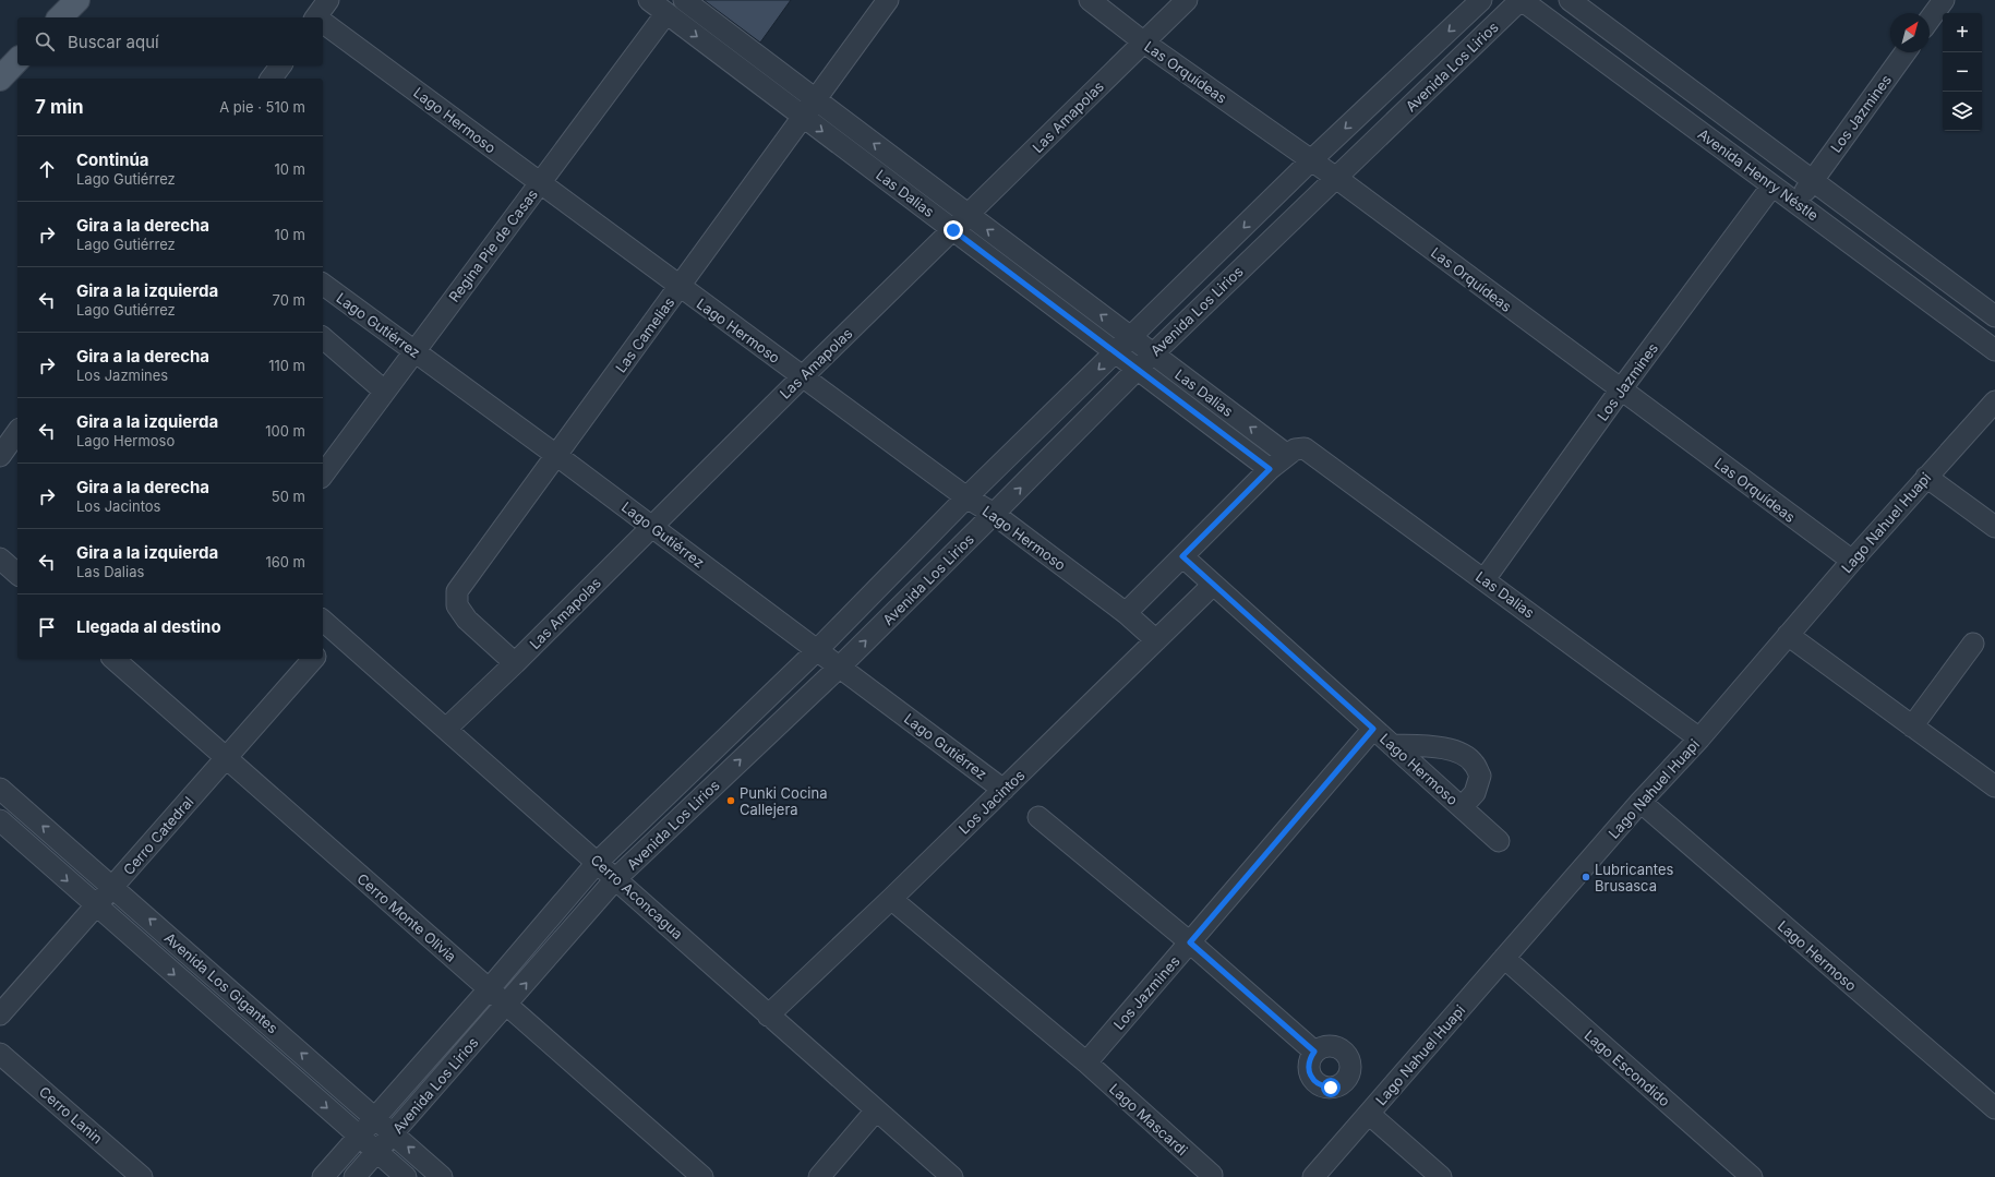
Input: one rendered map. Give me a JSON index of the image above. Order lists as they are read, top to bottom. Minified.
{"streets":{"street":["Avenida Los Lirios","Las Orquídeas","Los Jazmines","Las Amapolas","Lago Hermoso","Avenida Henry Néstle","Las Dalias","Regina Pie de Casas","Lago Gutiérrez","Las Camelias","Lago Nahuel Huapi","Los Jacintos","Cerro Catedral","Cerro Aconcagua","Cerro Monte Olivia","Avenida Los Gigantes","Lago Escondido","Cerro Lanin","Lago Mascardi"]},"crossings":[["Avenida Los Lirios","Las Orquídeas"],["Avenida Los Lirios","Lago Hermoso"],["Avenida Los Lirios","Avenida Henry Néstle"],["Avenida Los Lirios","Las Dalias"],["Avenida Los Lirios","Lago Gutiérrez"],["Avenida Los Lirios","Cerro Aconcagua"],["Avenida Los Lirios","Cerro Monte Olivia"],["Avenida Los Lirios","Avenida Los Gigantes"],["Las Orquídeas","Los Jazmines"],["Las Orquídeas","Las Amapolas"],["Las Orquídeas","Lago Nahuel Huapi"],["Los Jazmines","Lago Hermoso"],["Los Jazmines","Avenida Henry Néstle"],["Los Jazmines","Las Dalias"],["Los Jazmines","Lago Mascardi"],["Las Amapolas","Lago Hermoso"],["Las Amapolas","Las Dalias"],["Las Amapolas","Lago Gutiérrez"],["Las Amapolas","Las Camelias"],["Las Amapolas","Cerro Aconcagua"],["Lago Hermoso","Regina Pie de Casas"],["Lago Hermoso","Las Camelias"],["Lago Hermoso","Lago Nahuel Huapi"],["Lago Hermoso","Los Jacintos"],["Las Dalias","Regina Pie de Casas"],["Las Dalias","Las Camelias"],["Las Dalias","Lago Nahuel Huapi"],["Regina Pie de Casas","Lago Gutiérrez"],["Lago Gutiérrez","Las Camelias"],["Lago Gutiérrez","Los Jacintos"],["Lago Nahuel Huapi","Lago Escondido"],["Los Jacintos","Cerro Aconcagua"],["Cerro Catedral","Cerro Monte Olivia"],["Cerro Catedral","Avenida Los Gigantes"]],"places":["Punki Cocina Callejera","Lubricantes Brusasca"],"north":"top right","page":{"map_buttons":["+","−"],"search":"Buscar aquí","heading":["7 min","A pie · 510 m"],"list":[["Continúa","Lago Gutiérrez","10 m"],["Gira a la derecha","Lago Gutiérrez","10 m"],["Gira a la izquierda","Lago Gutiérrez","70 m"],["Gira a la derecha","Los Jazmines","110 m"],["Gira a la izquierda","Lago Hermoso","100 m"],["Gira a la derecha","Los Jacintos","50 m"],["Gira a la izquierda","Las Dalias","160 m"],"Llegada al destino"]}}
